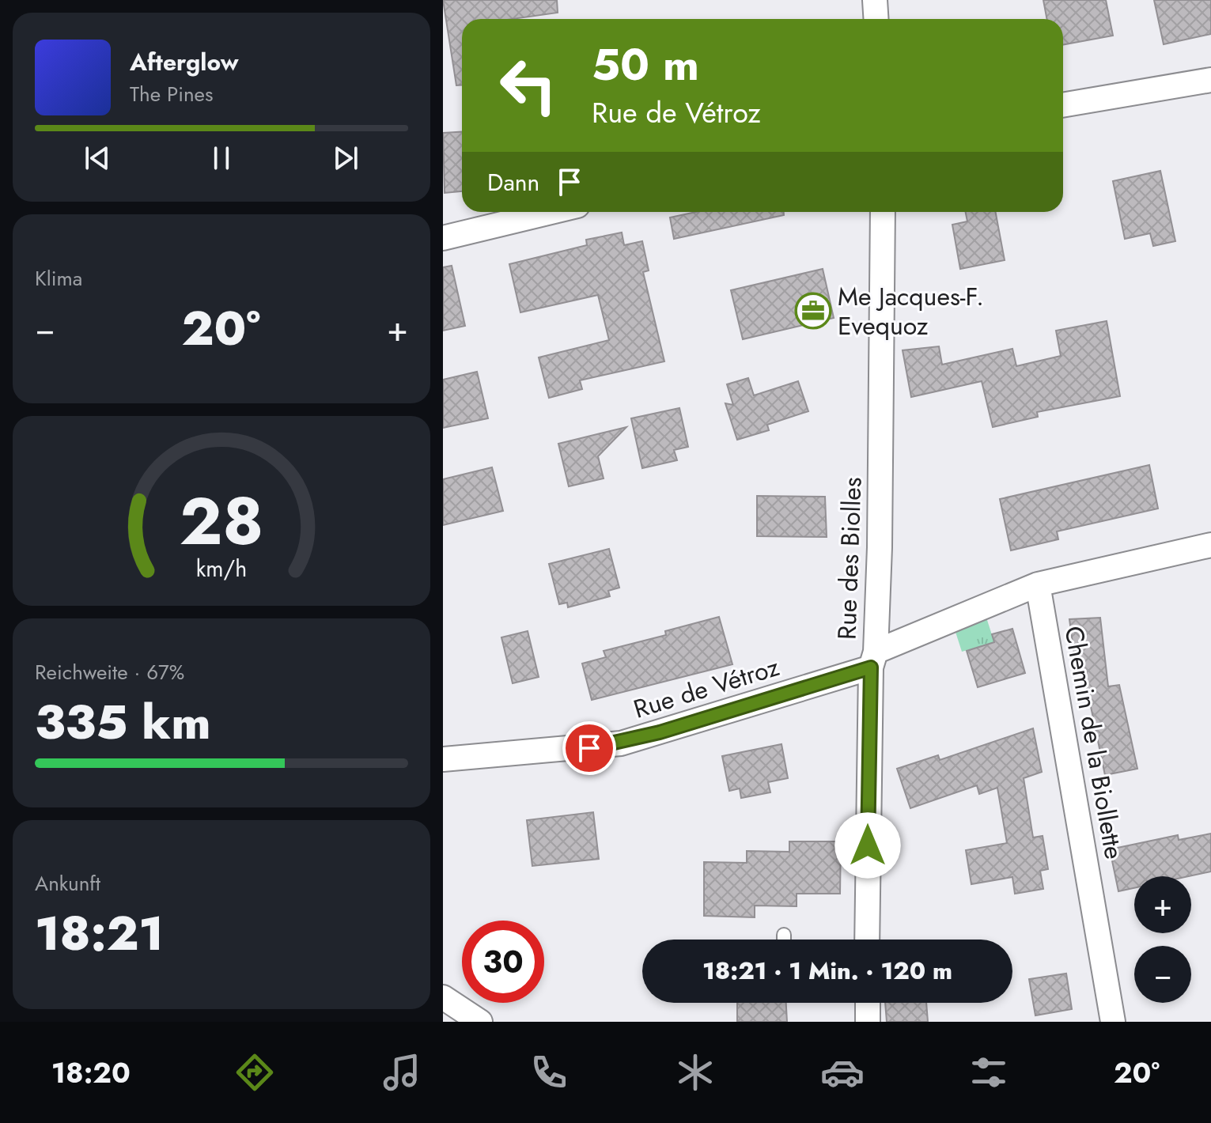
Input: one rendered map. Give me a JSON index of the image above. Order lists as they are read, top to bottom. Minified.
{"streets":{"street":["Rue des Biolles","Rue de Vétroz","Chemin de la Biollette"]},"crossings":[["Rue des Biolles","Rue de Vétroz"],["Rue de Vétroz","Chemin de la Biollette"]],"places":{"office":["Me Jacques-F. Evequoz"]},"page":{"turn":["50 m","Rue de Vétroz"],"song":["Afterglow","The Pines"],"then":"Dann","tile":["Klima",["Reichweite · 67%","335 km"],["Ankunft","18:21"]],"heat":["−","20°","+"],"map_buttons":["+","−"],"limit":"30","trip":"18:21 · 1 Min. · 120 m","tabs":["18:20","20°"],"gauge":["28","km/h"]}}
